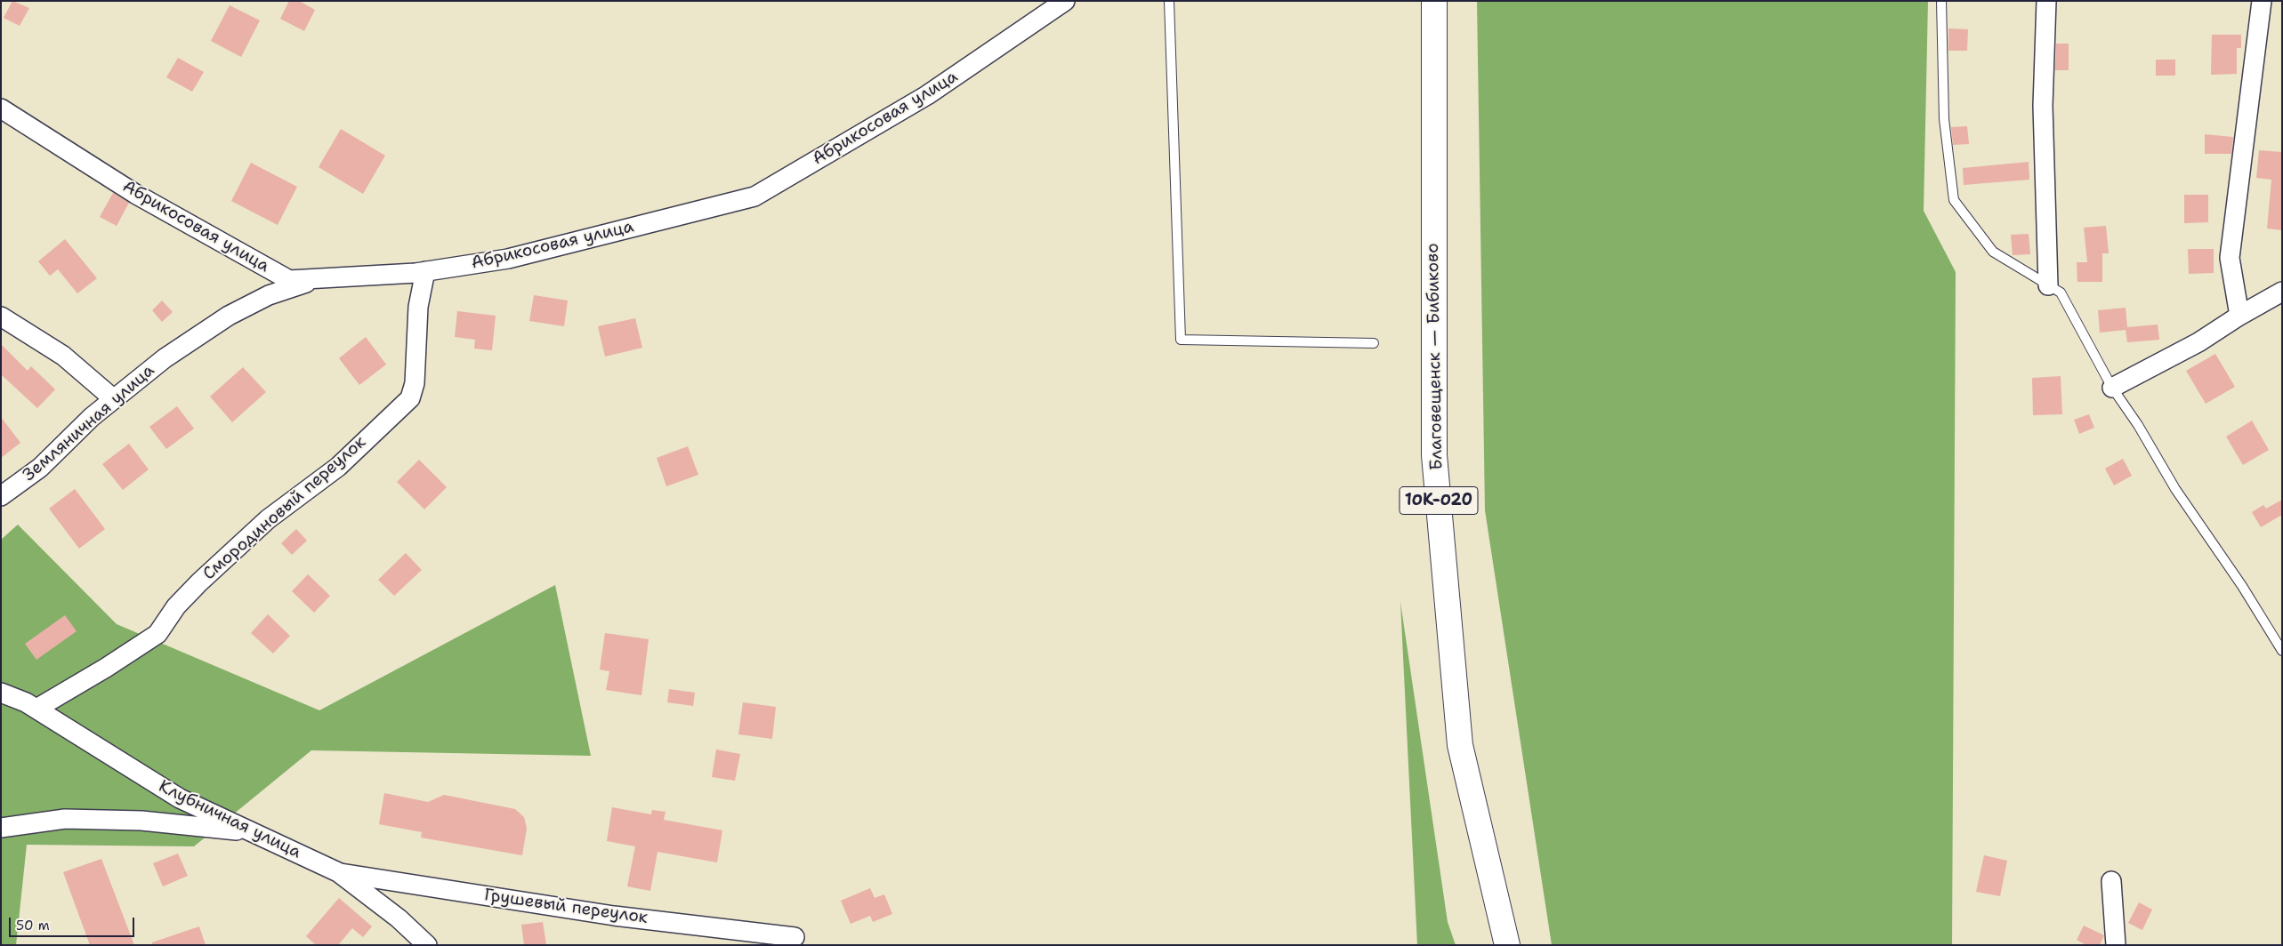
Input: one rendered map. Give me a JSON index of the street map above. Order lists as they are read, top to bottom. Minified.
{"streets":{"main road":["Благовещенск — Бибиково","10К-020"],"street":["Абрикосовая улица","Земляничная улица","Смородиновый переулок","Клубничная улица","Грушевый переулок"]},"crossings":[["Абрикосовая улица","Земляничная улица"],["Абрикосовая улица","Смородиновый переулок"],["Смородиновый переулок","Клубничная улица"],["Клубничная улица","Грушевый переулок"]],"scale_bar":"50 m"}
